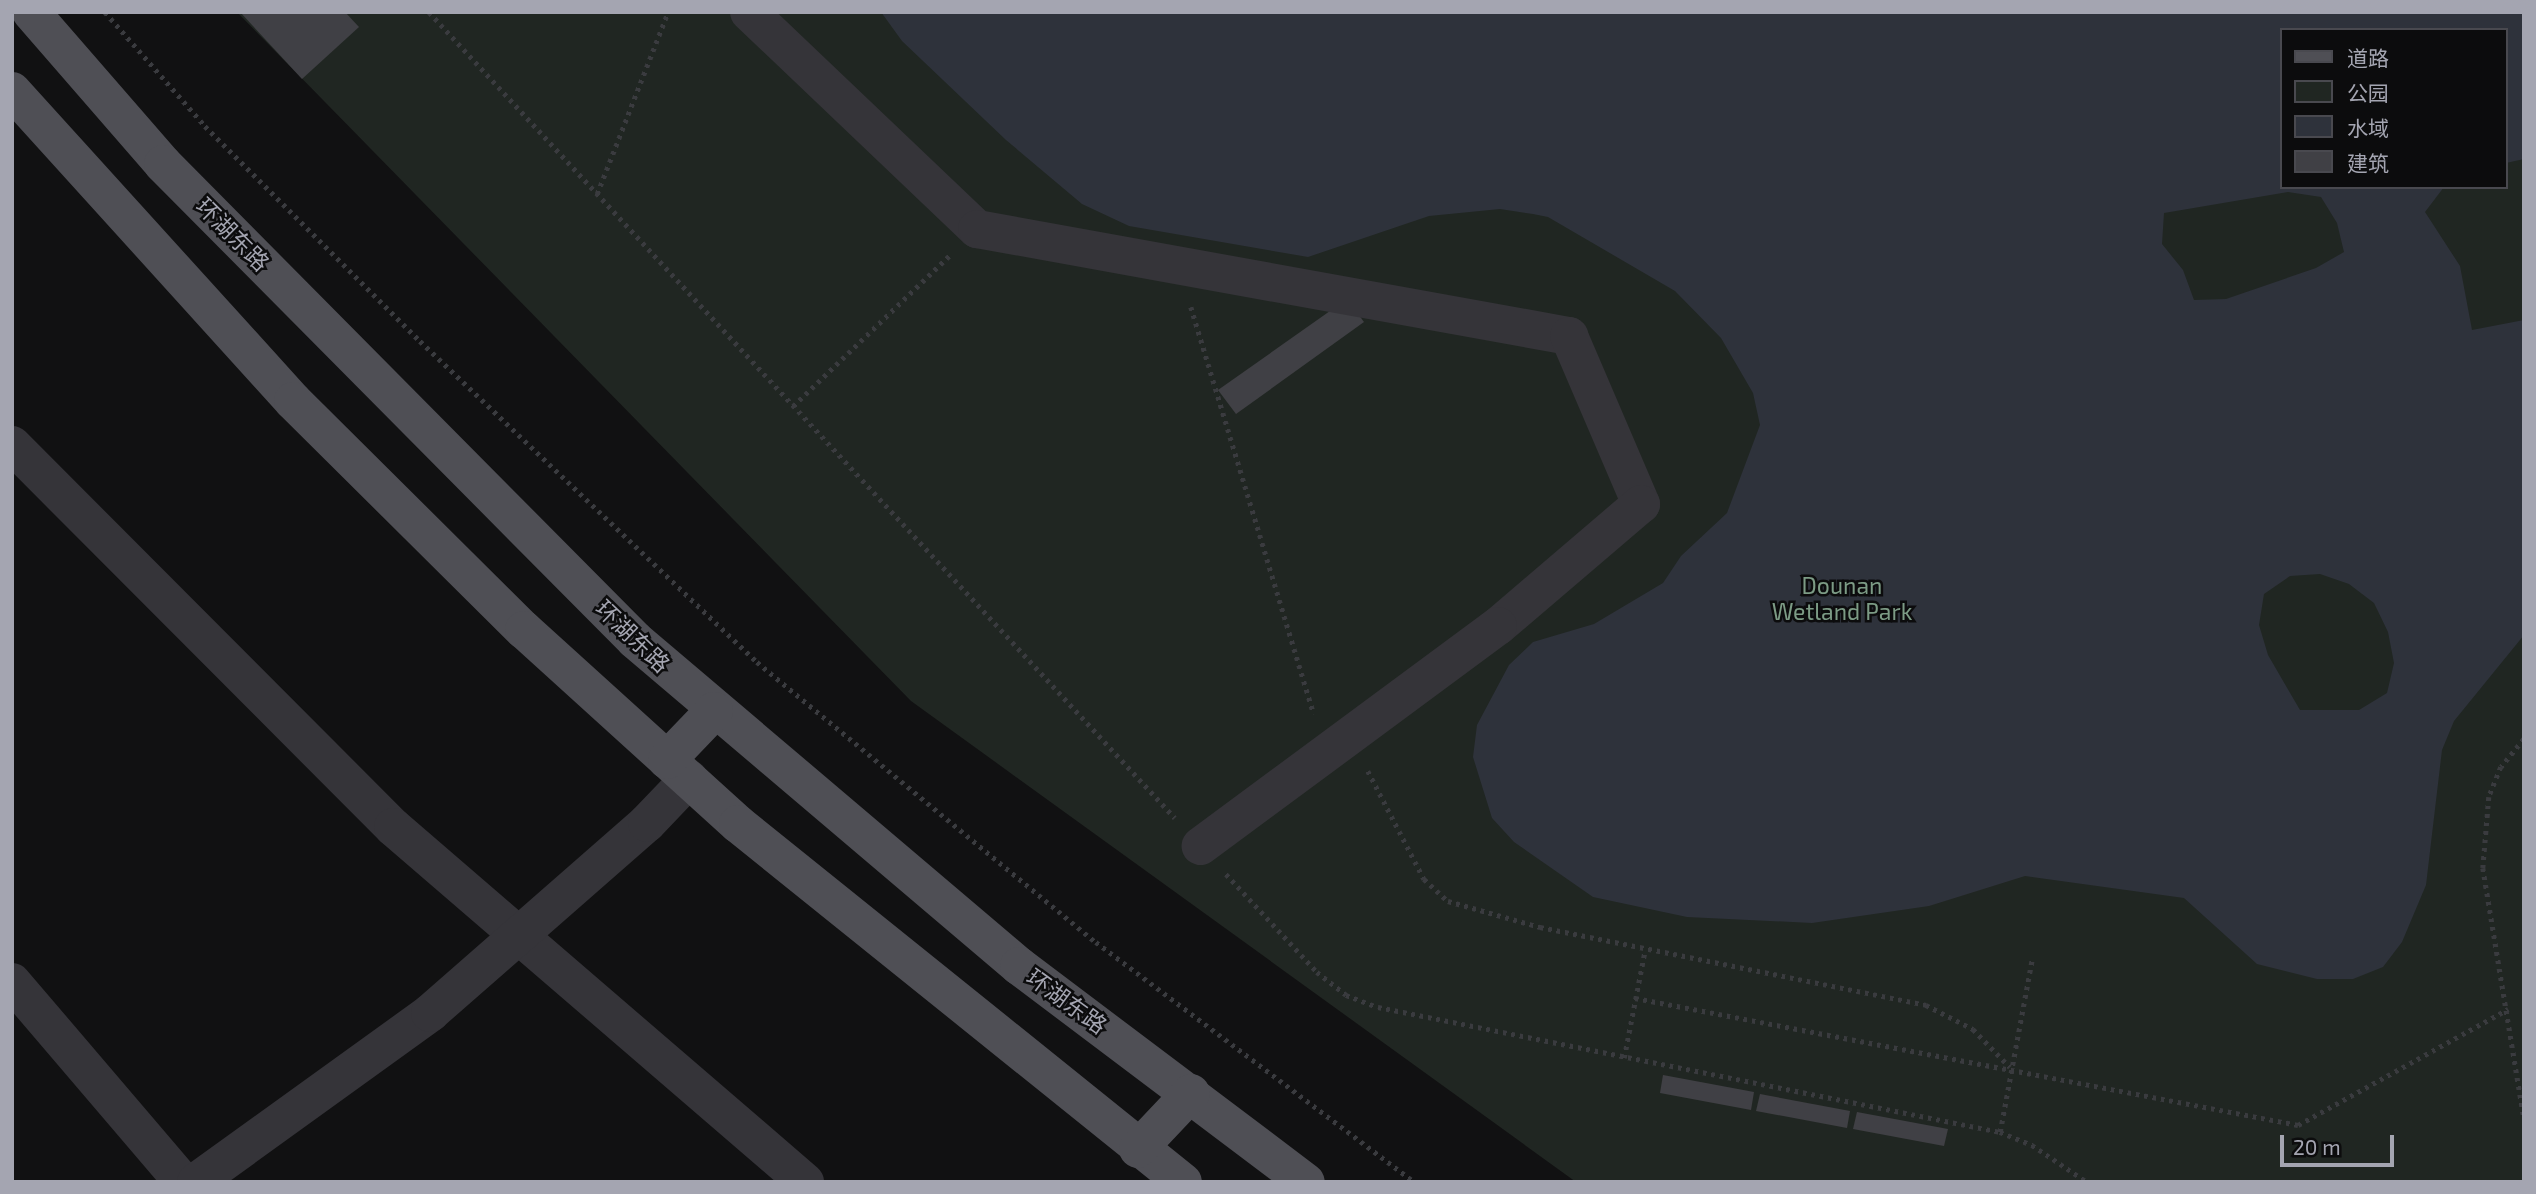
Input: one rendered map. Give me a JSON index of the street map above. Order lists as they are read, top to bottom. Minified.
{"streets":{"main road":["环湖东路"]},"parks":["Dounan Wetland Park"],"legend":["道路","公园","水域","建筑"],"scale_bar":"20 m"}
